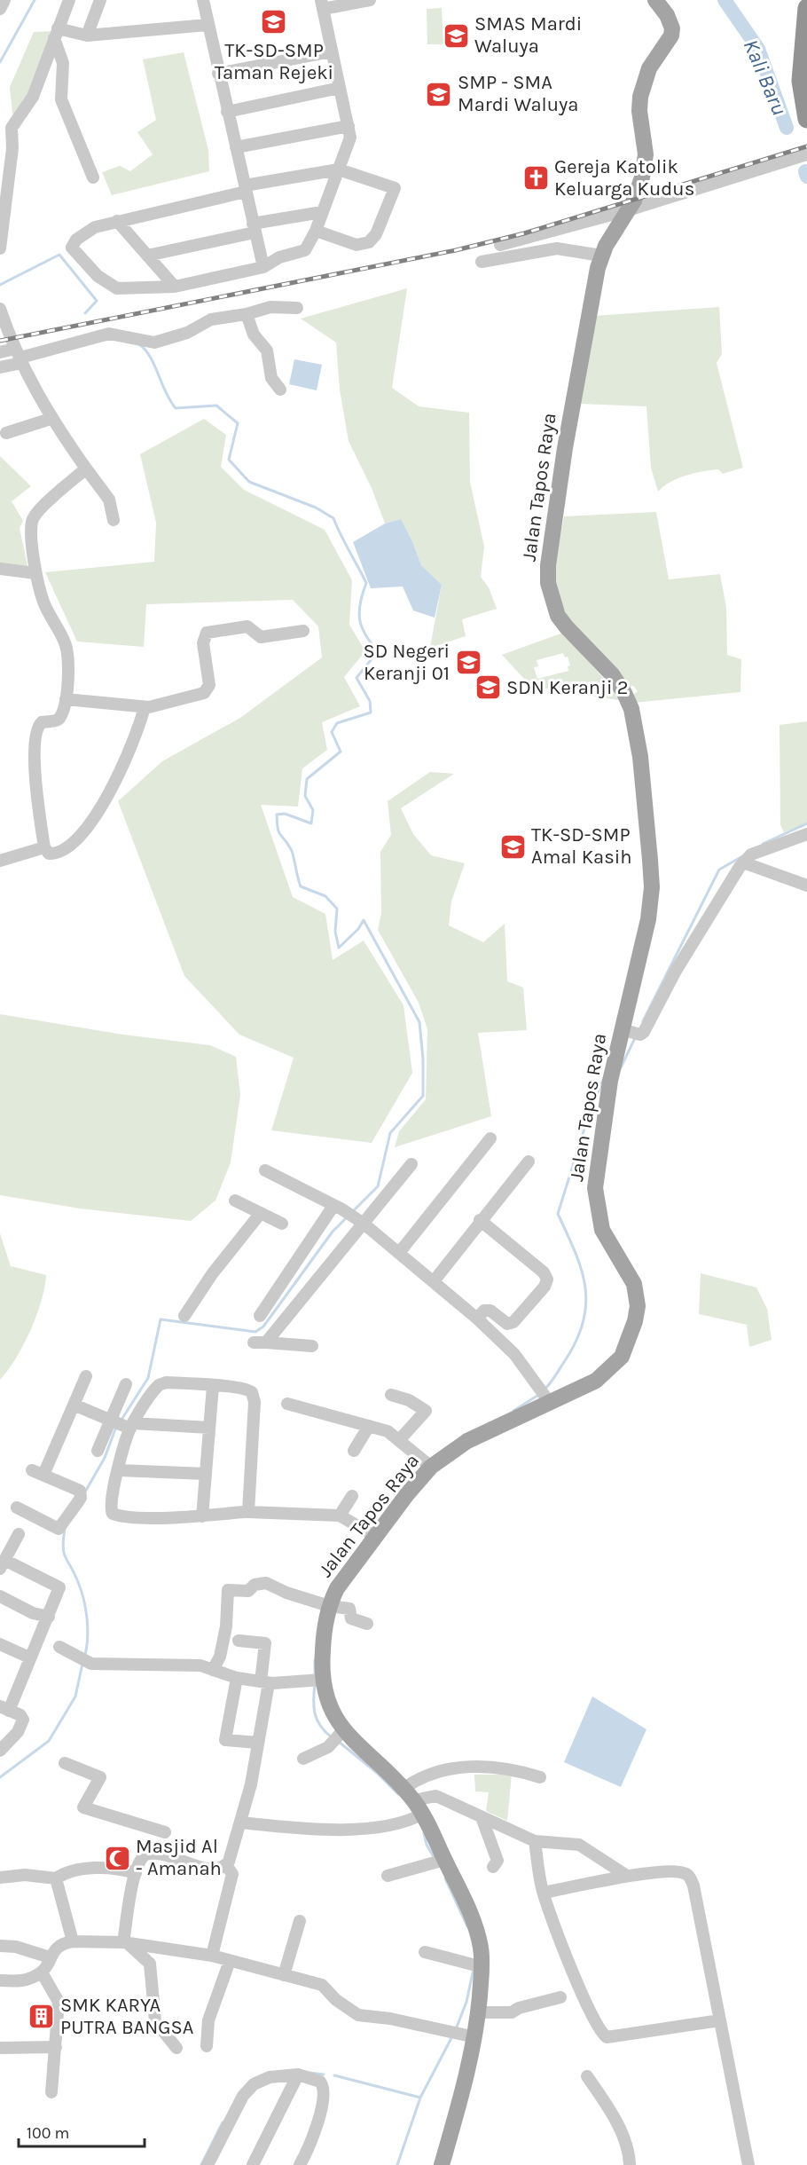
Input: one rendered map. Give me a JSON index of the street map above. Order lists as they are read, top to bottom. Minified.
{"streets":{"main road":["Jalan Tapos Raya"]},"water":["Kali Baru"],"places":{"school or university":["TK-SD-SMP Taman Rejeki","SMAS Mardi Waluya","SMP - SMA Mardi Waluya","SD Negeri Keranji 01","SDN Keranji 2","TK-SD-SMP Amal Kasih"],"church":["Gereja Katolik Keluarga Kudus"],"mosque":["Masjid Al - Amanah"],"building":["SMK KARYA PUTRA BANGSA"]},"scale_bar":"100 m"}
